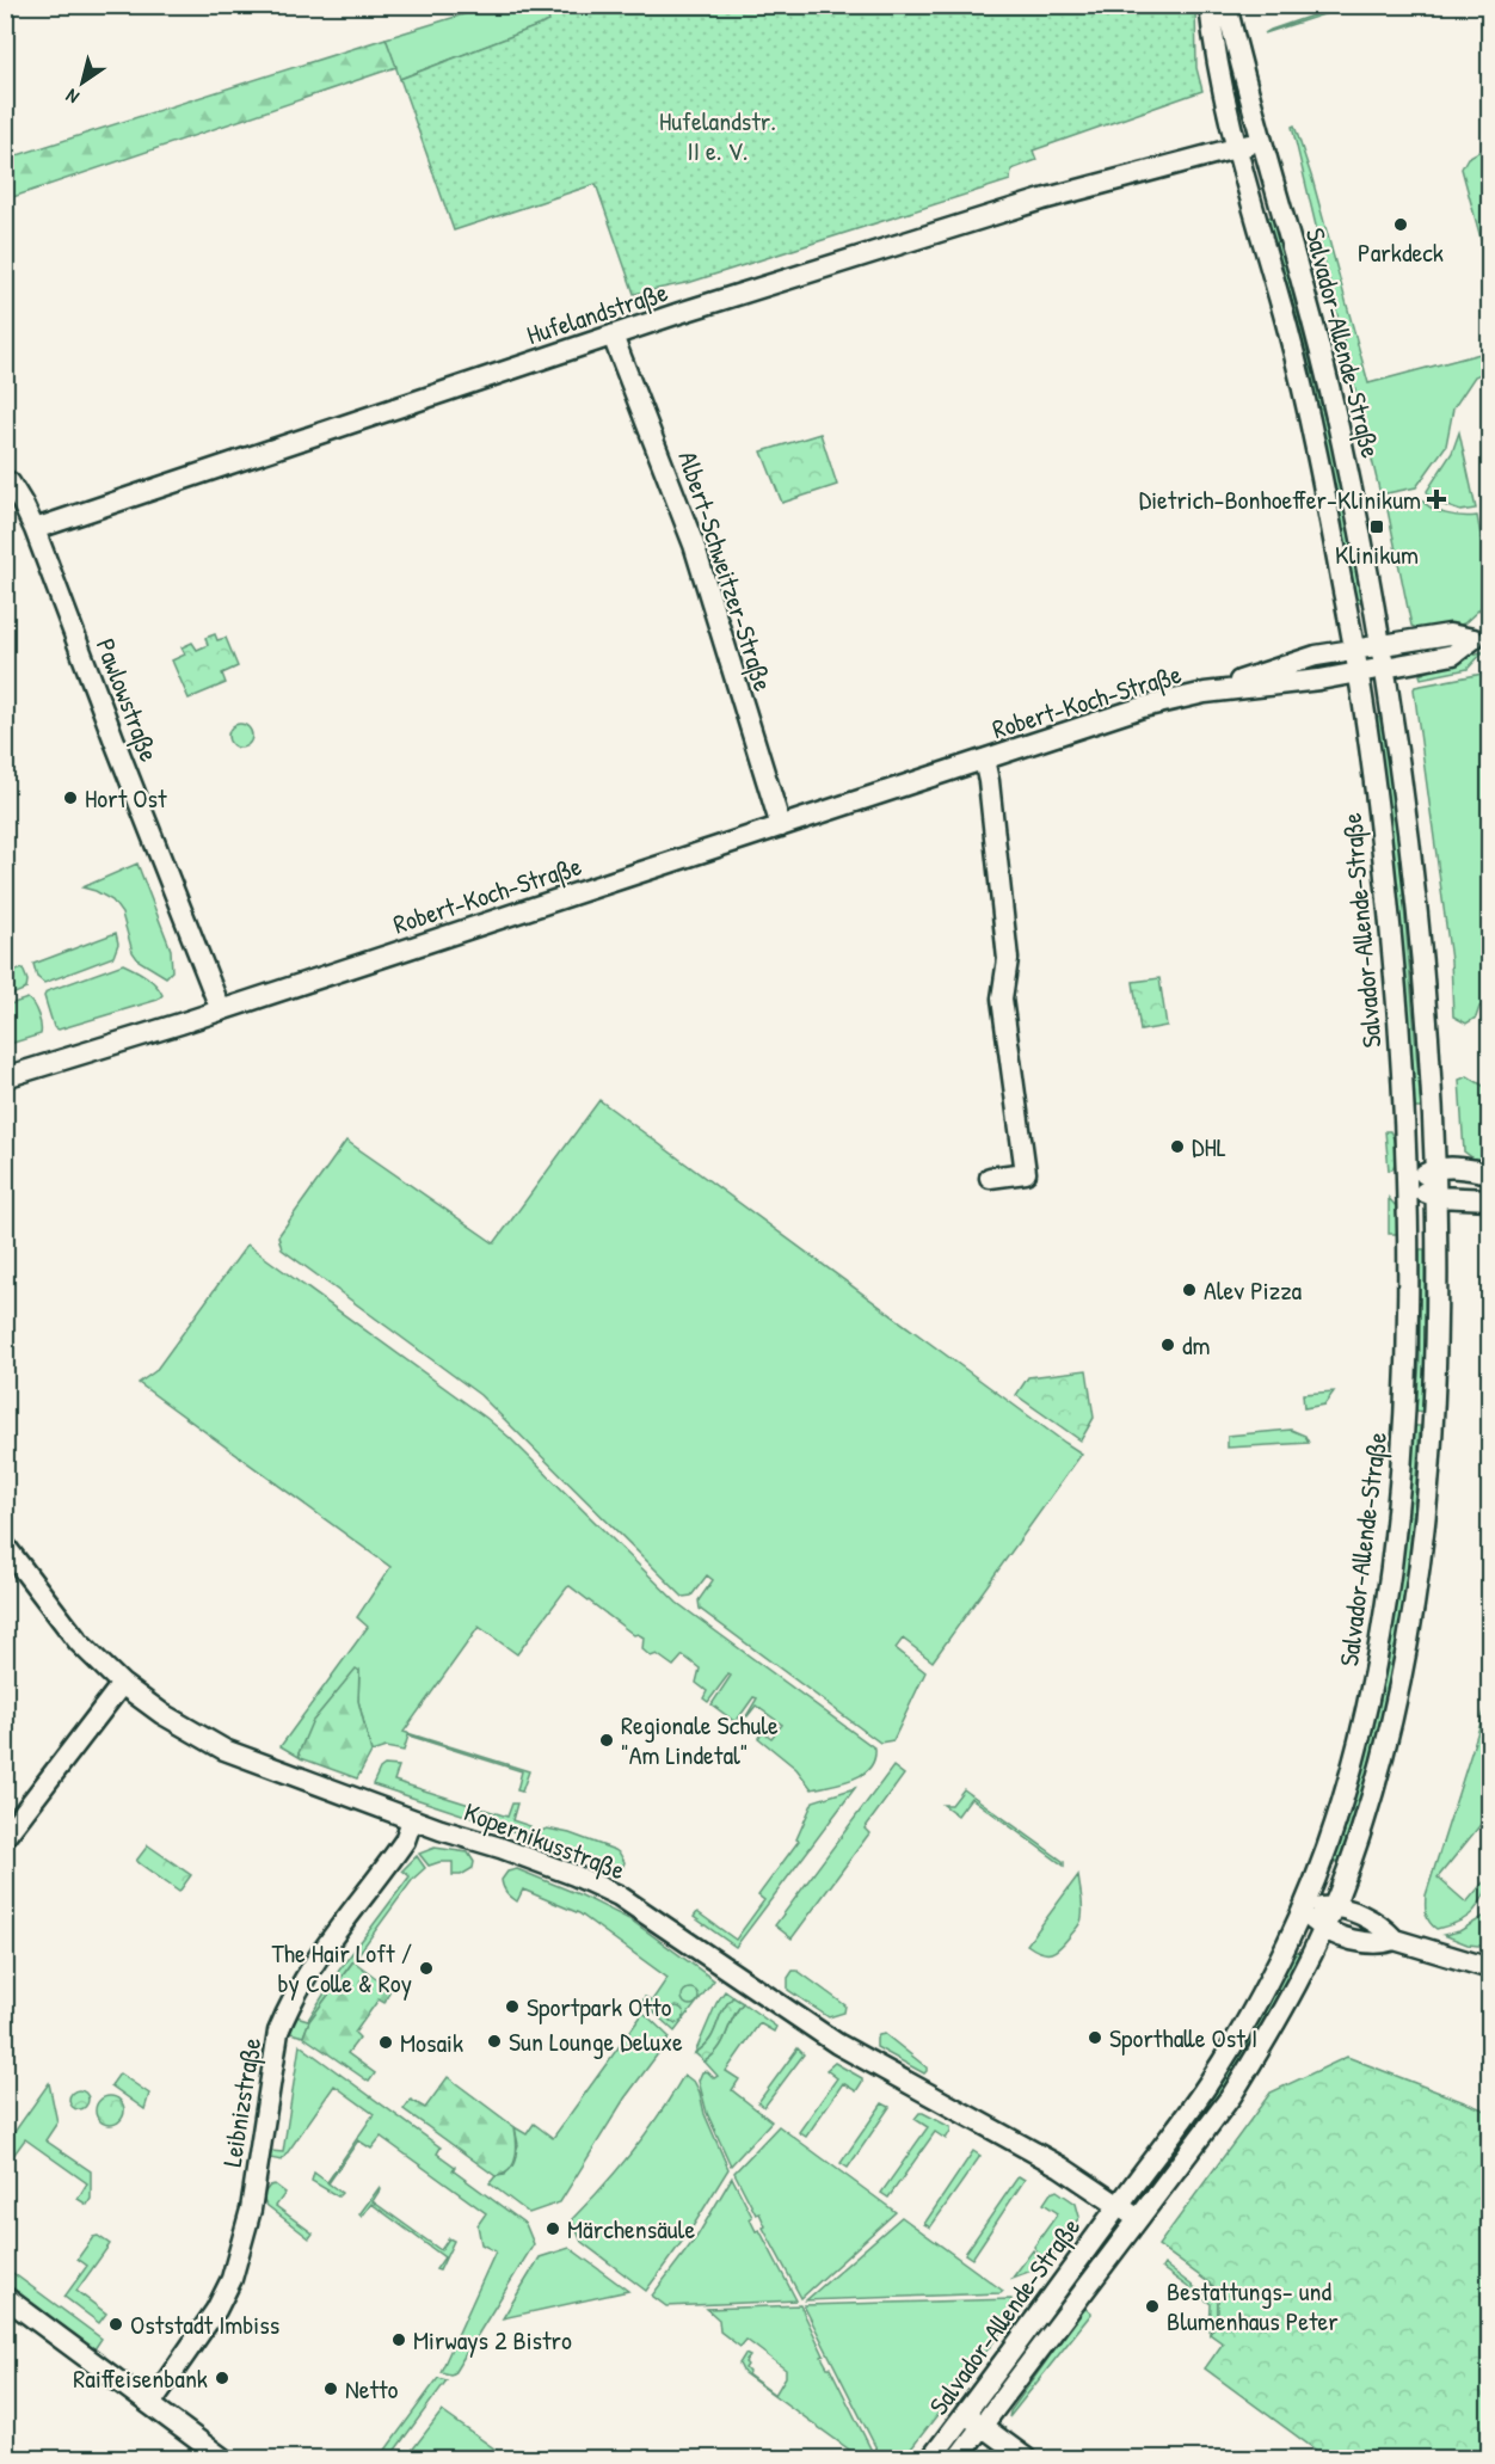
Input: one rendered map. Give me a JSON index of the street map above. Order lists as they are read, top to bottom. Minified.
{"streets":{"street":["Hufelandstraße","Salvador-Allende-Straße","Albert-Schweitzer-Straße","Pawlowstraße","Robert-Koch-Straße","Kopernikusstraße","Leibnizstraße"]},"crossings":[["Hufelandstraße","Salvador-Allende-Straße"],["Hufelandstraße","Albert-Schweitzer-Straße"],["Hufelandstraße","Pawlowstraße"],["Salvador-Allende-Straße","Robert-Koch-Straße"],["Salvador-Allende-Straße","Kopernikusstraße"],["Albert-Schweitzer-Straße","Robert-Koch-Straße"],["Pawlowstraße","Robert-Koch-Straße"],["Kopernikusstraße","Leibnizstraße"]],"parks":["Hufelandstr. II e. V."],"places":{"other":["Parkdeck","Hort Ost","DHL","Alev Pizza","dm","Regionale Schule \"Am Lindetal\"","The Hair Loft / by Colle & Roy","Sportpark Otto","Sporthalle Ost I","Sun Lounge Deluxe","Mosaik","Märchensäule","Bestattungs- und Blumenhaus Peter","Oststadt Imbiss","Mirways 2 Bistro","Raiffeisenbank","Netto"],"health":["Dietrich-Bonhoeffer-Klinikum"],"transit":["Klinikum"]},"north":"bottom left"}
